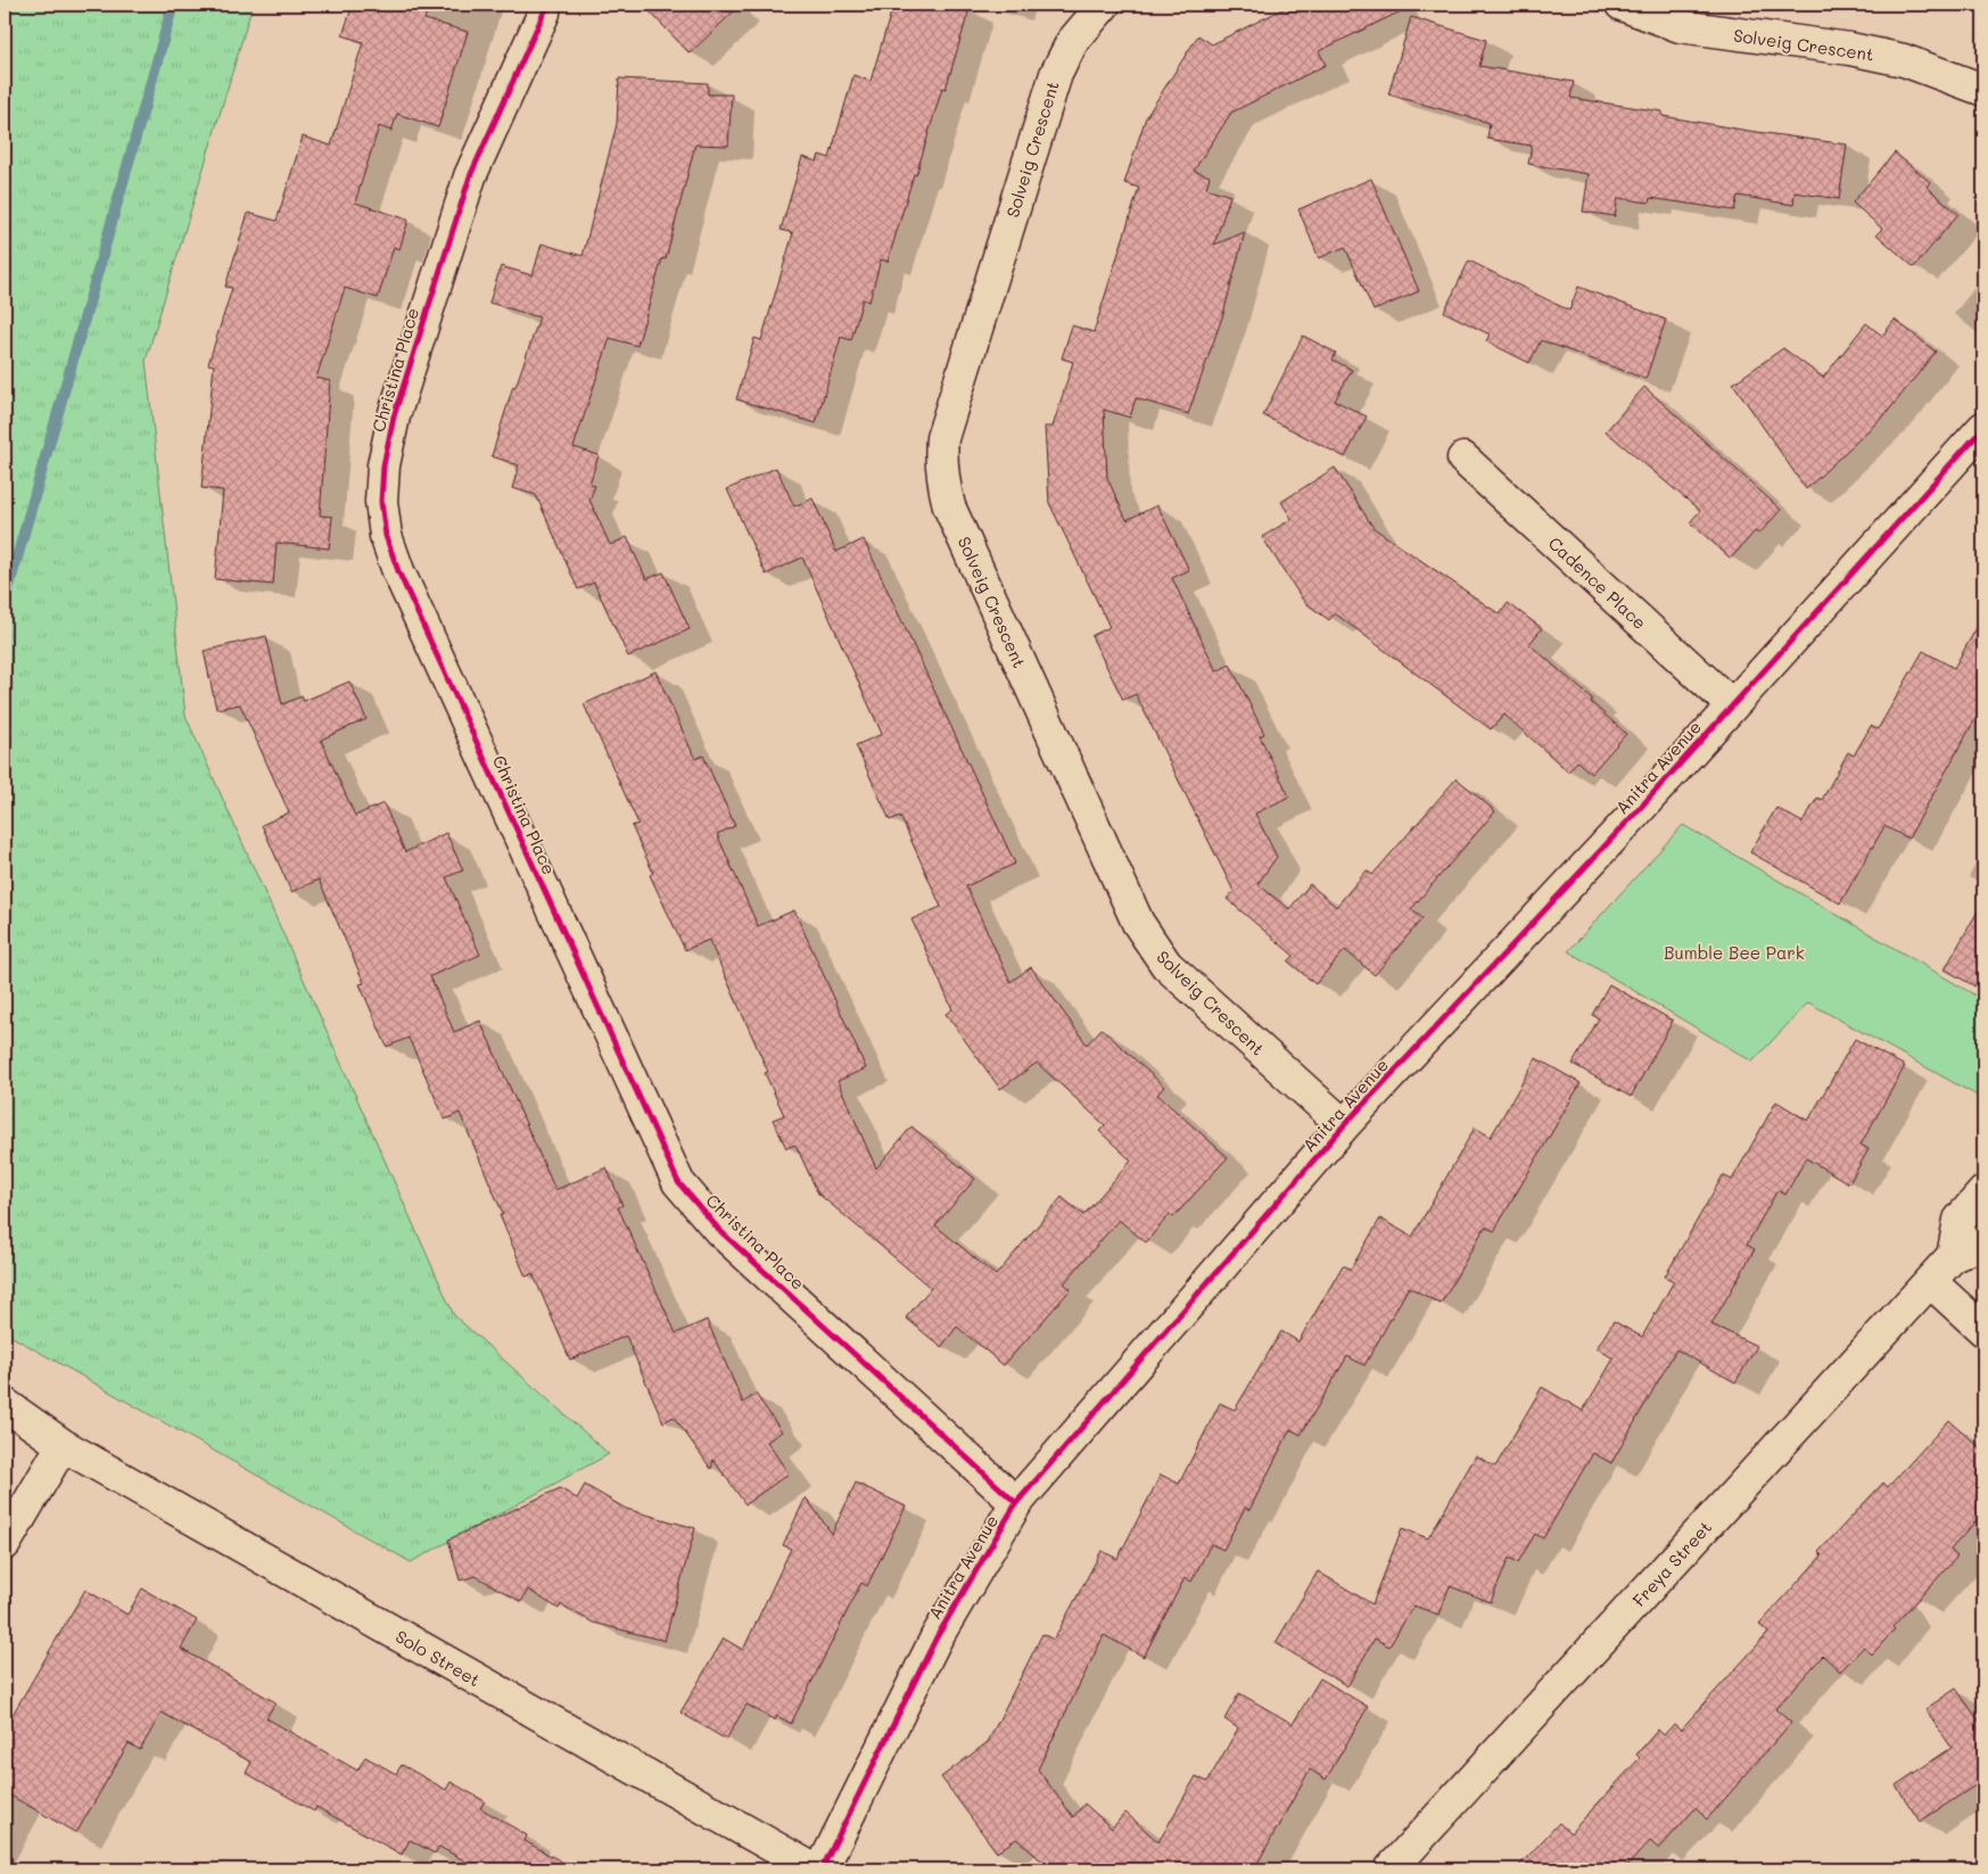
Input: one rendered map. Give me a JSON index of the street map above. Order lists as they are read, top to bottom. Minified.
{"streets":{"street":["Solveig Crescent","Christina Place","Cadence Place","Anitra Avenue","Freya Street","Solo Street"]},"crossings":[["Solveig Crescent","Anitra Avenue"],["Christina Place","Anitra Avenue"],["Cadence Place","Anitra Avenue"]],"parks":["Bumble Bee Park"]}
